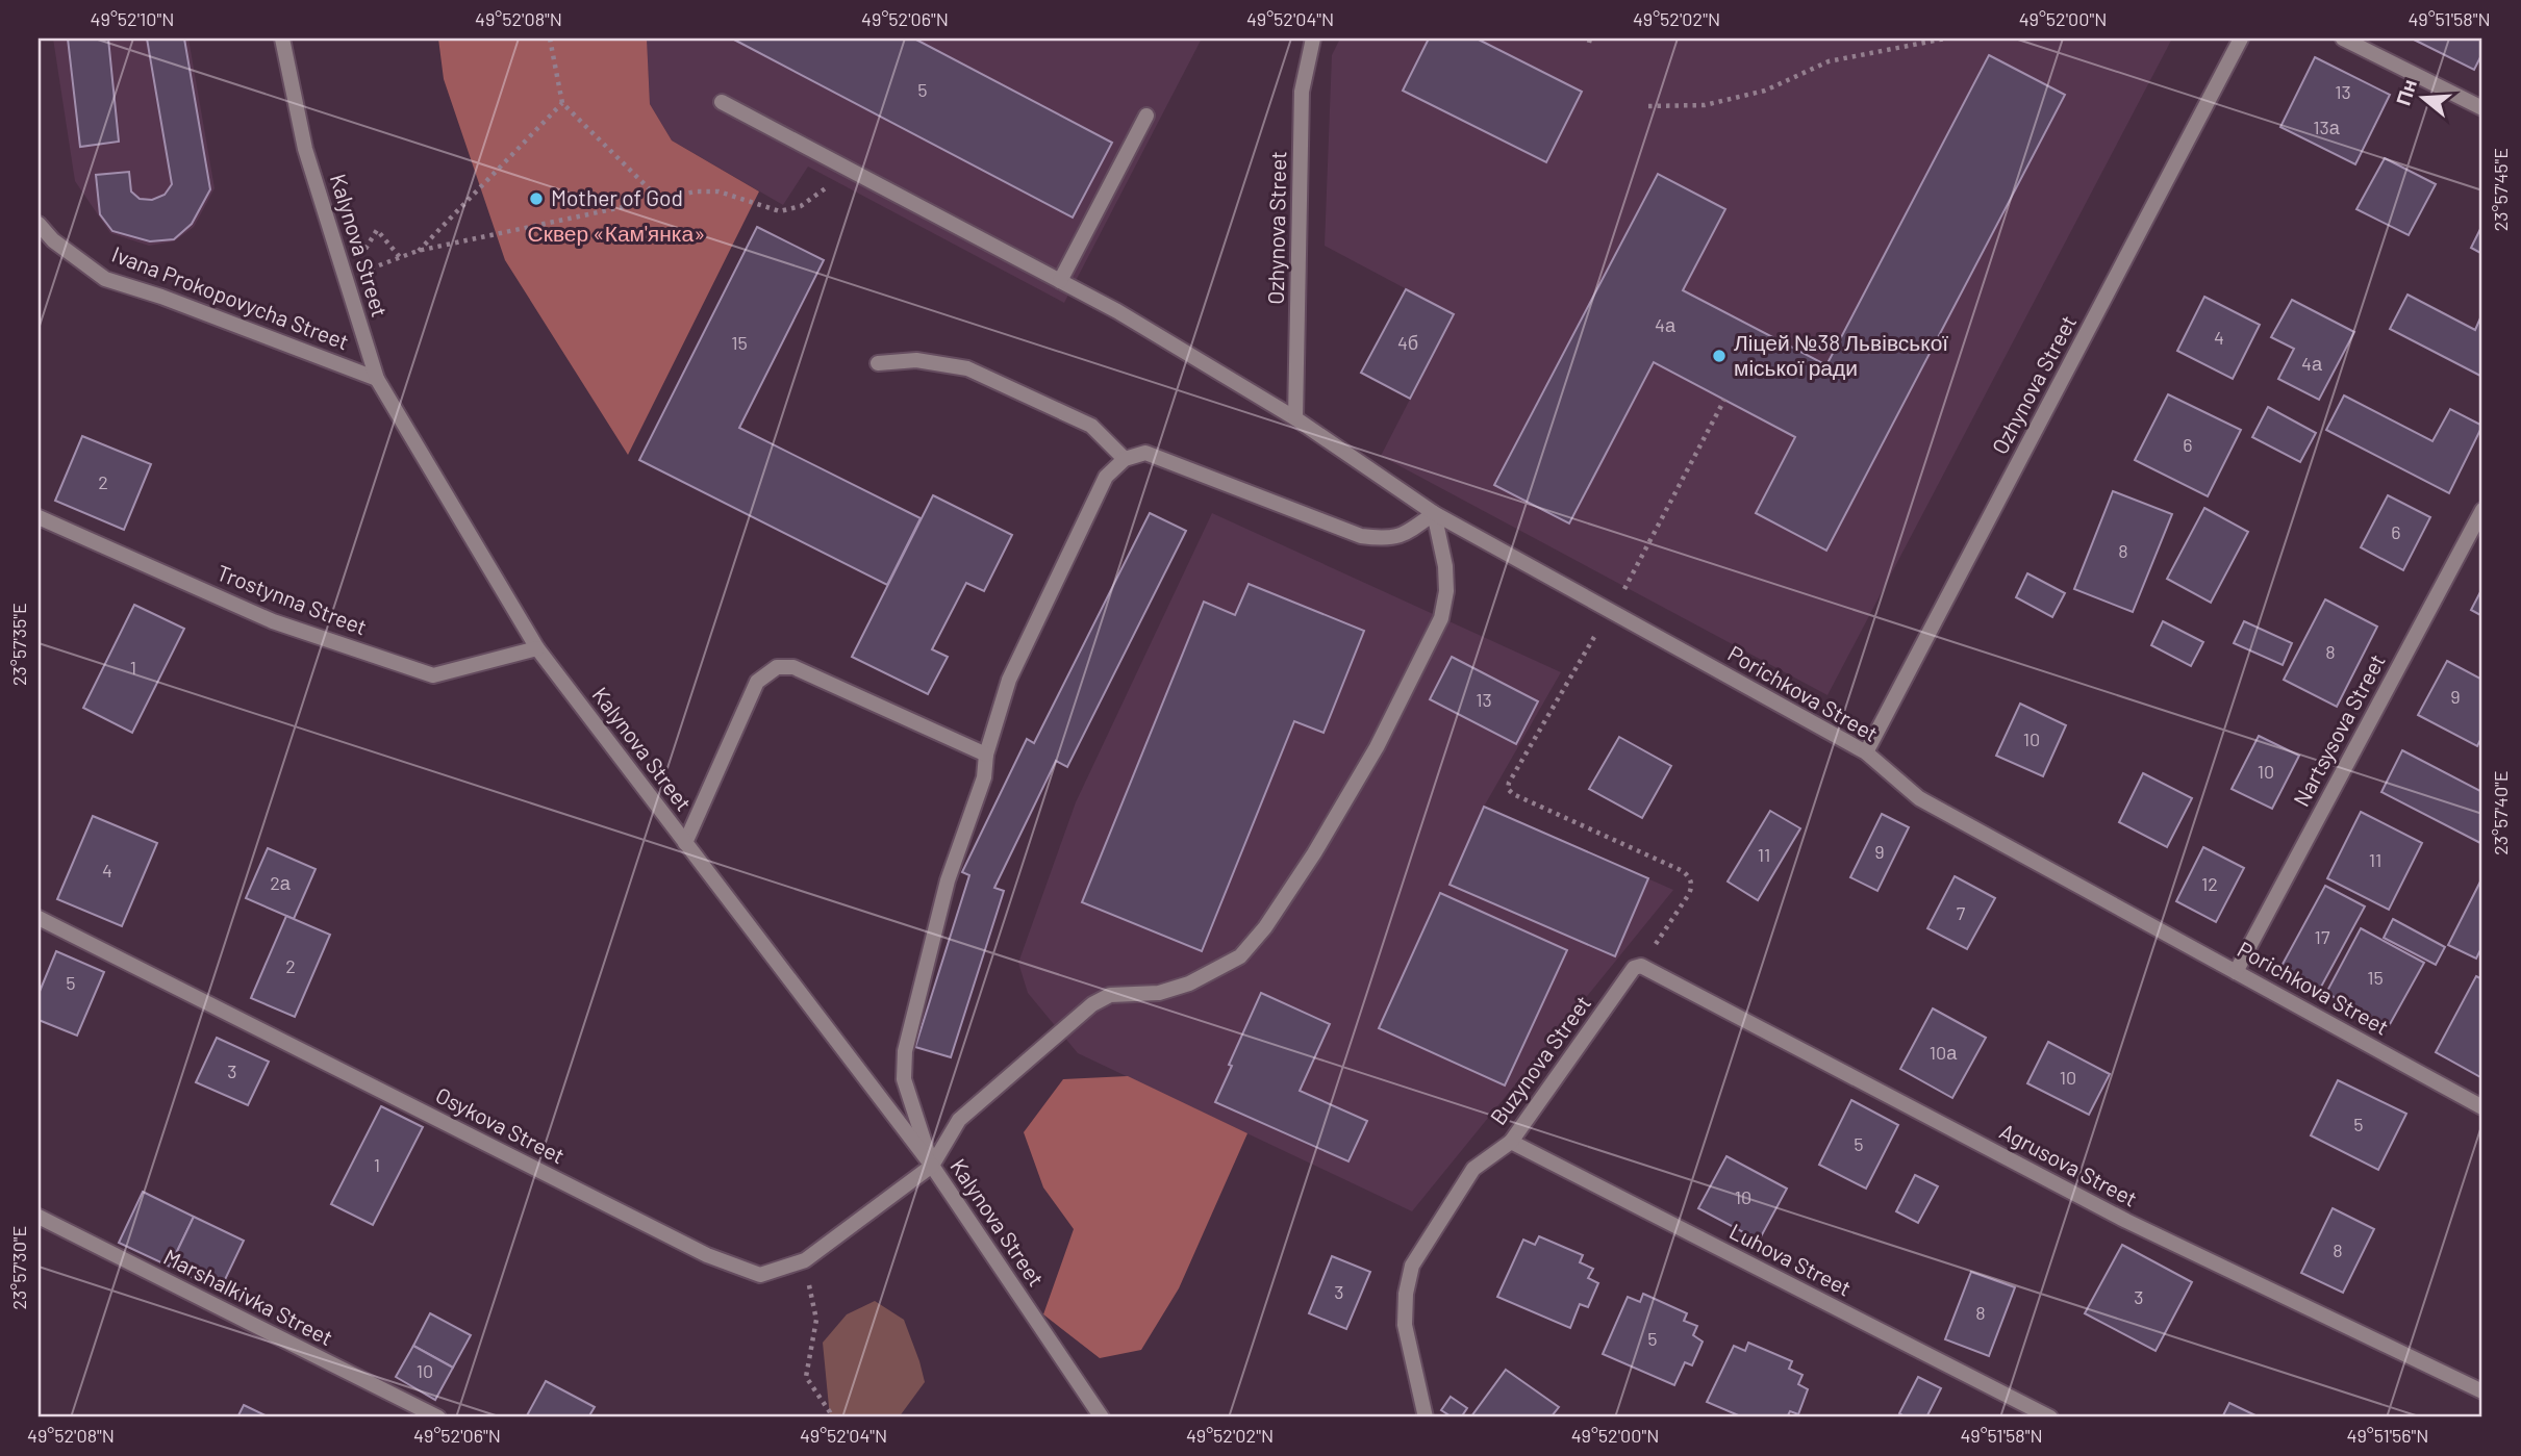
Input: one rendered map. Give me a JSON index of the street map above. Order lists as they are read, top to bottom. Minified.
{"streets":{"street":["Ozhynova Street","Kalynova Street","Ivana Prokopovycha Street","Trostynna Street","Porichkova Street","Nartsysova Street","Buzynova Street","Osykova Street","Agrusova Street","Luhova Street","Marshalkivka Street"]},"crossings":[["Ozhynova Street","Porichkova Street"],["Kalynova Street","Ivana Prokopovycha Street"],["Kalynova Street","Trostynna Street"],["Kalynova Street","Osykova Street"],["Porichkova Street","Nartsysova Street"],["Buzynova Street","Agrusova Street"],["Buzynova Street","Luhova Street"]],"parks":["Сквер «Кам'янка»"],"places":["Mother of God","Ліцей №38 Львівської міської ради"],"house_numbers":["5","13","13а","4а","4","15","4б","4а","6","2","6","8","8","1","9","13","10","10","9","11","11","4","2а","12","7","17","2","15","5","10а","3","10","5","5","1","10","8","3","3","8","5","10"],"north":"left","coordinates":["49°52'10\"N","49°52'08\"N","49°52'06\"N","49°52'04\"N","49°52'02\"N","49°52'00\"N","49°51'58\"N","23°57'45\"E","23°57'35\"E","23°57'40\"E","23°57'30\"E","49°51'56\"N"]}
